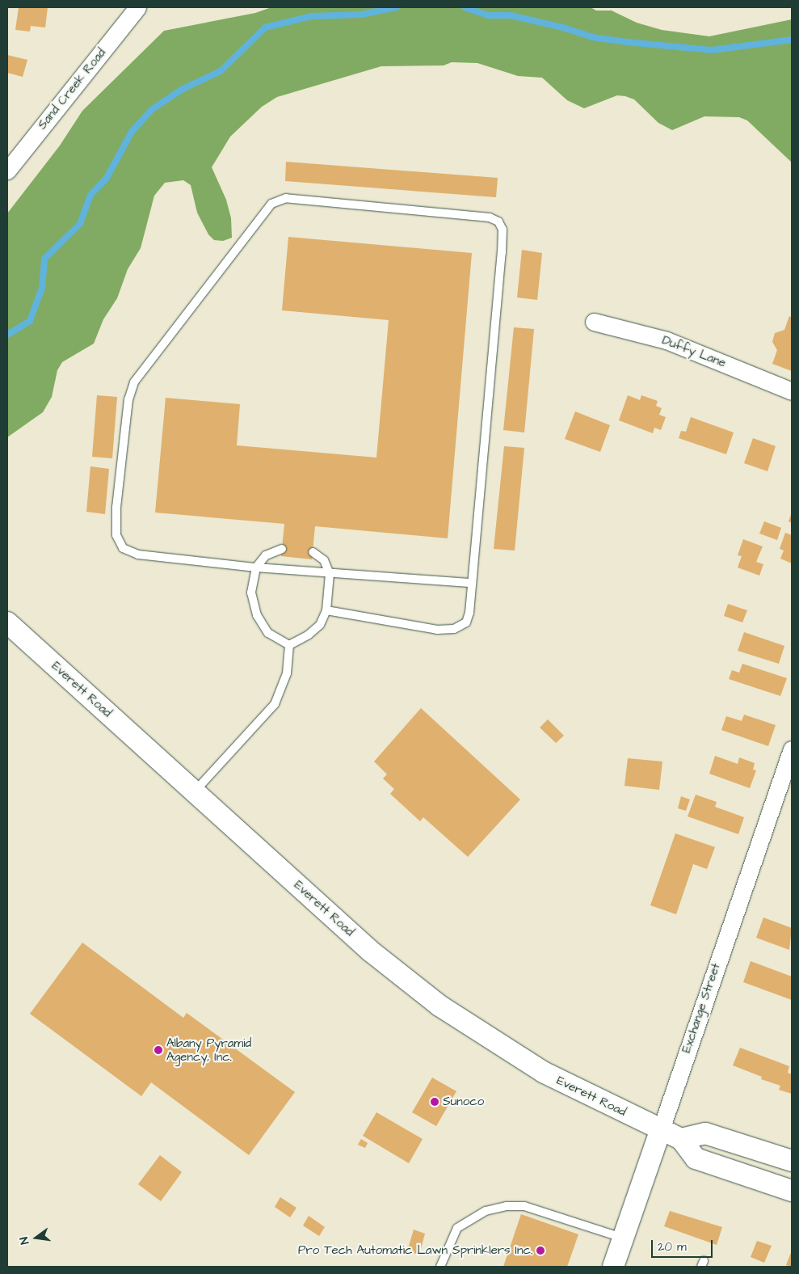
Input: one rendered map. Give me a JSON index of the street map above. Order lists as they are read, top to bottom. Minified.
{"streets":{"street":["Sand Creek Road","Duffy Lane","Everett Road","Exchange Street"]},"crossings":[["Everett Road","Exchange Street"]],"places":["Albany Pyramid Agency, Inc.","Sunoco","Pro Tech Automatic Lawn Sprinklers Inc."],"scale_bar":"20 m","north":"left"}
